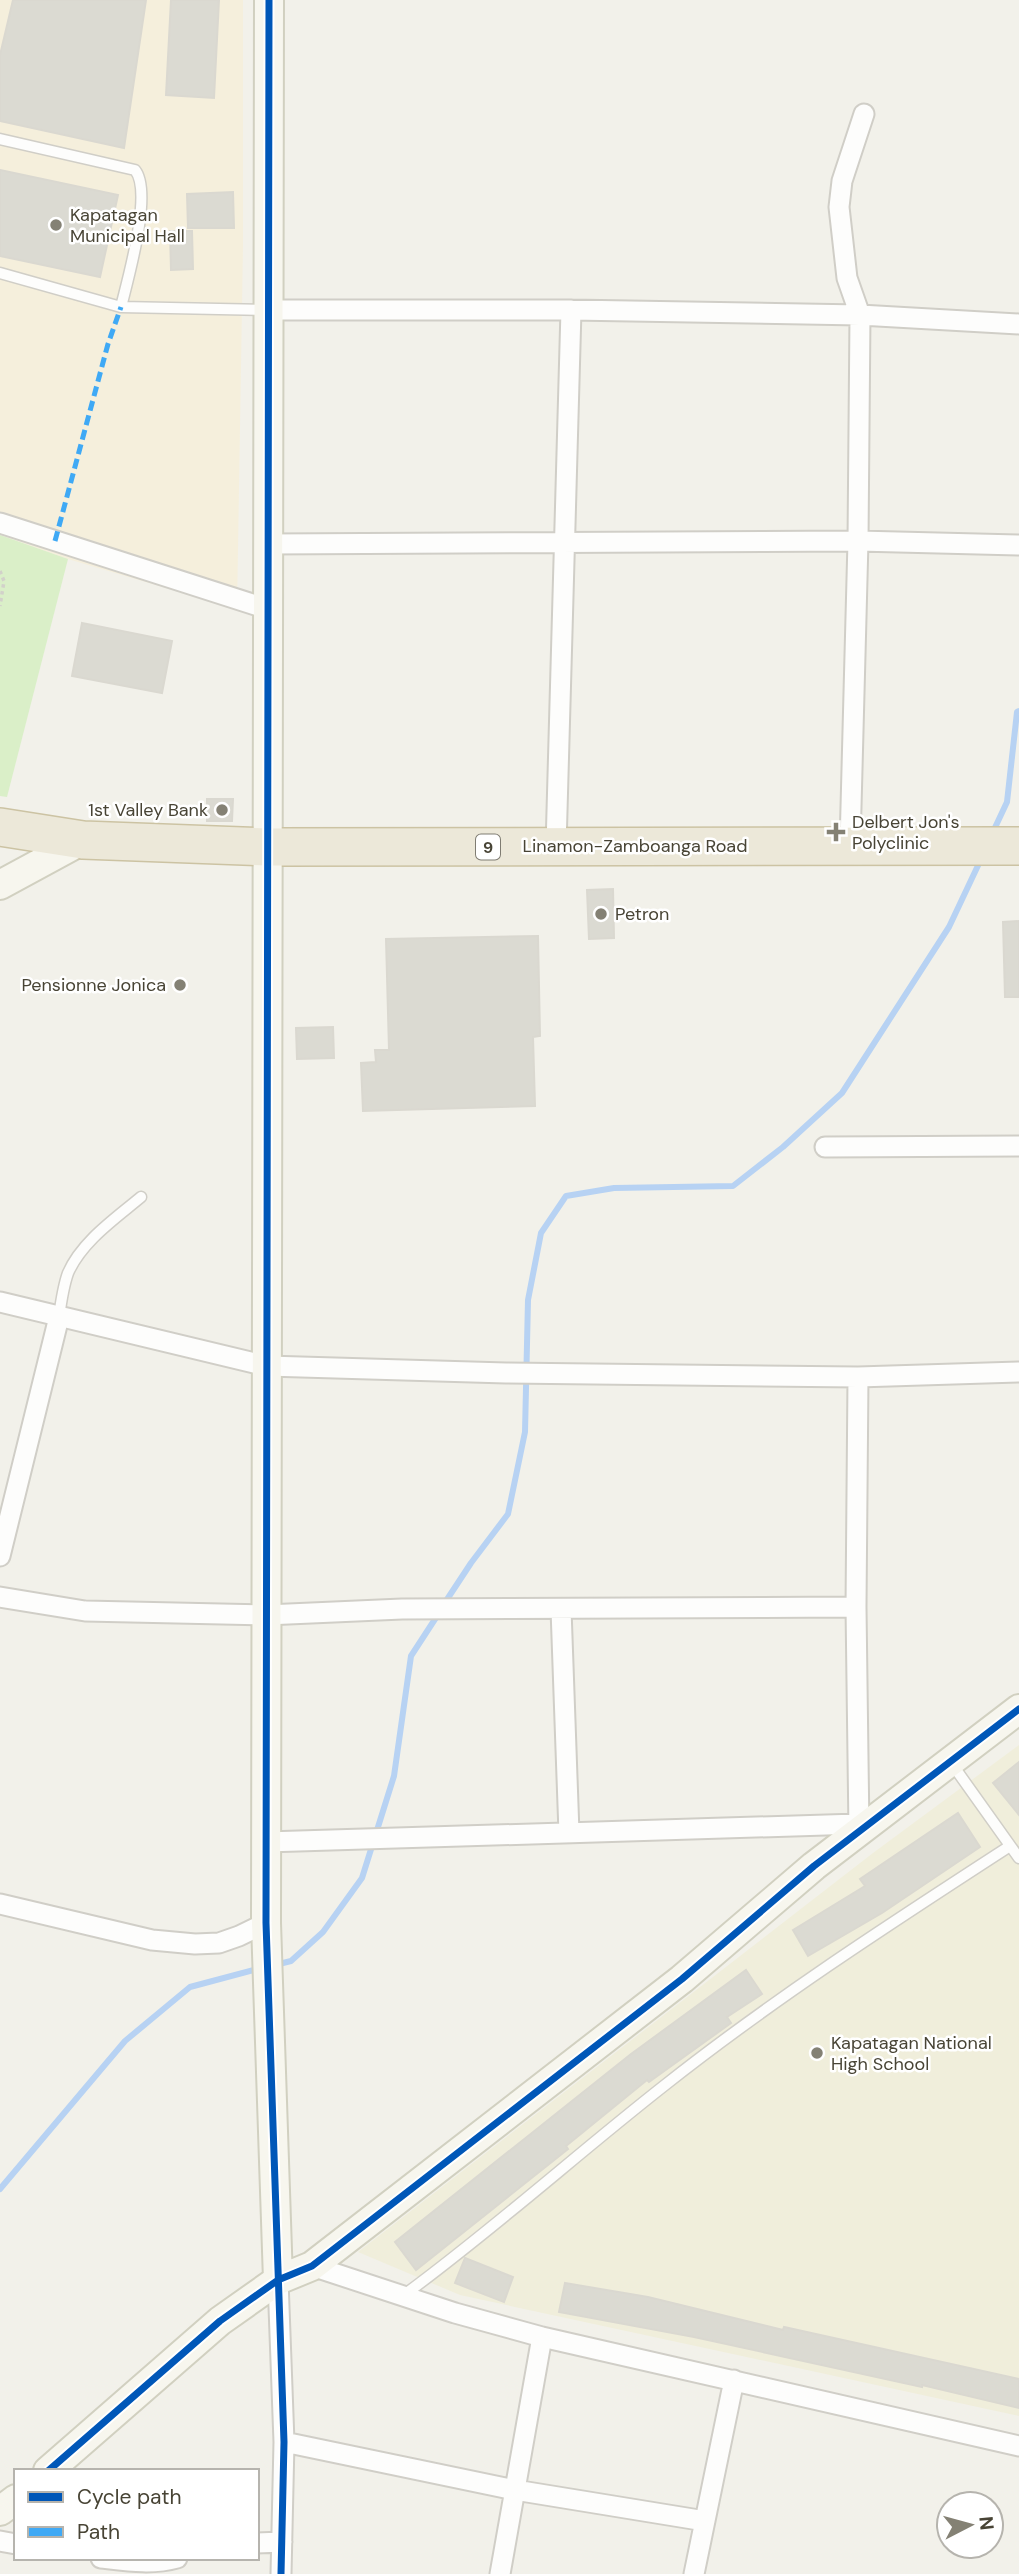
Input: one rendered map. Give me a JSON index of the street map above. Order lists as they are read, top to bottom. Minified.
{"streets":{"highway":["Linamon-Zamboanga Road","9"]},"places":{"other":["Kapatagan Municipal Hall","1st Valley Bank","Petron","Pensionne Jonica","Kapatagan National High School"],"health":["Delbert Jon's Polyclinic"]},"legend":["Cycle path","Path"],"north":"right"}
